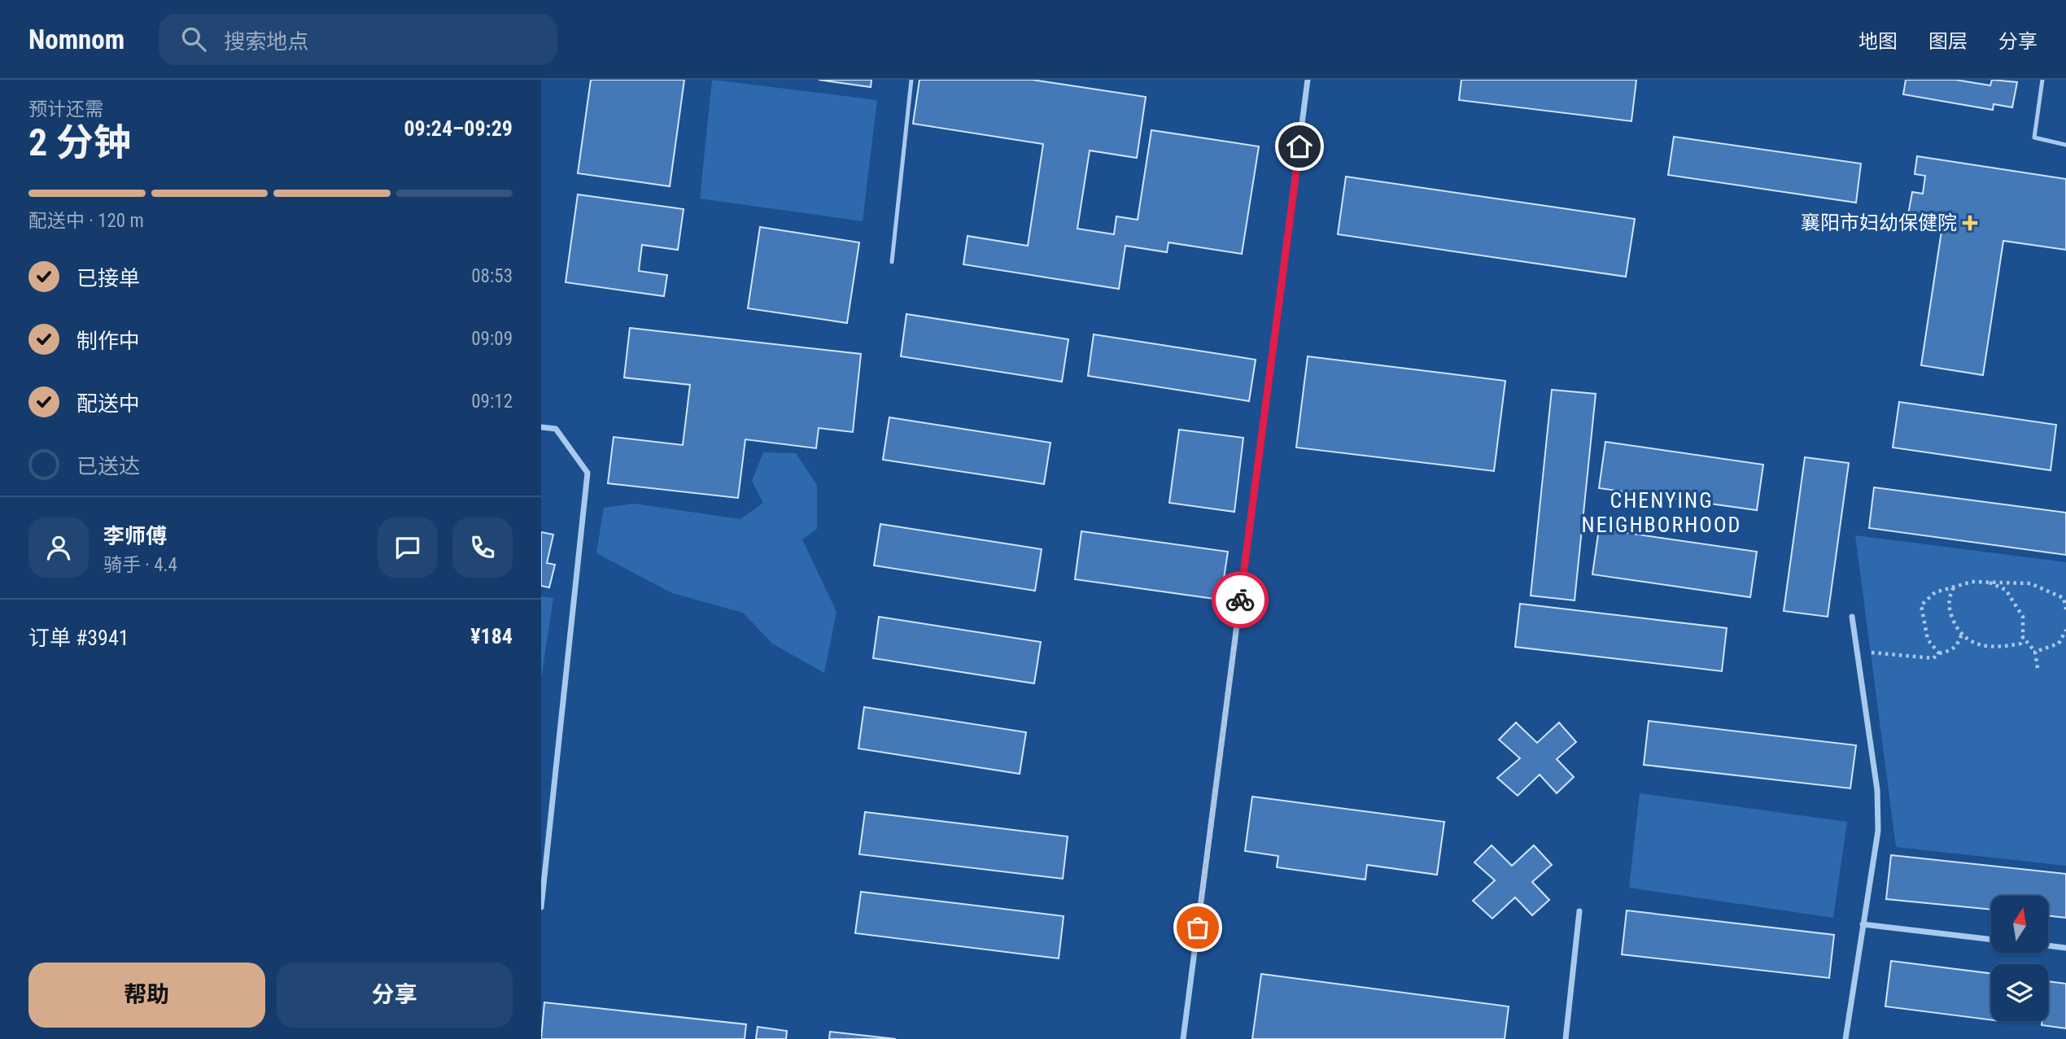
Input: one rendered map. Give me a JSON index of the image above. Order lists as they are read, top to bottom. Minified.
{"districts":["CHENYING NEIGHBORHOOD"],"places":{"health":["襄阳市妇幼保健院"]},"north":"top","page":{"header":"Nomnom","search":"搜索地点","nav":["地图","图层","分享"],"heading":["2 分钟","预计还需","09:24–09:29"],"panel":["李师傅","骑手 · 4.4","订单 #3941","¥184"],"bar":"配送中 · 120 m","list":[["已接单","08:53"],["制作中","09:09"],["配送中","09:12"],"已送达"],"buttons":["帮助","分享"]}}
